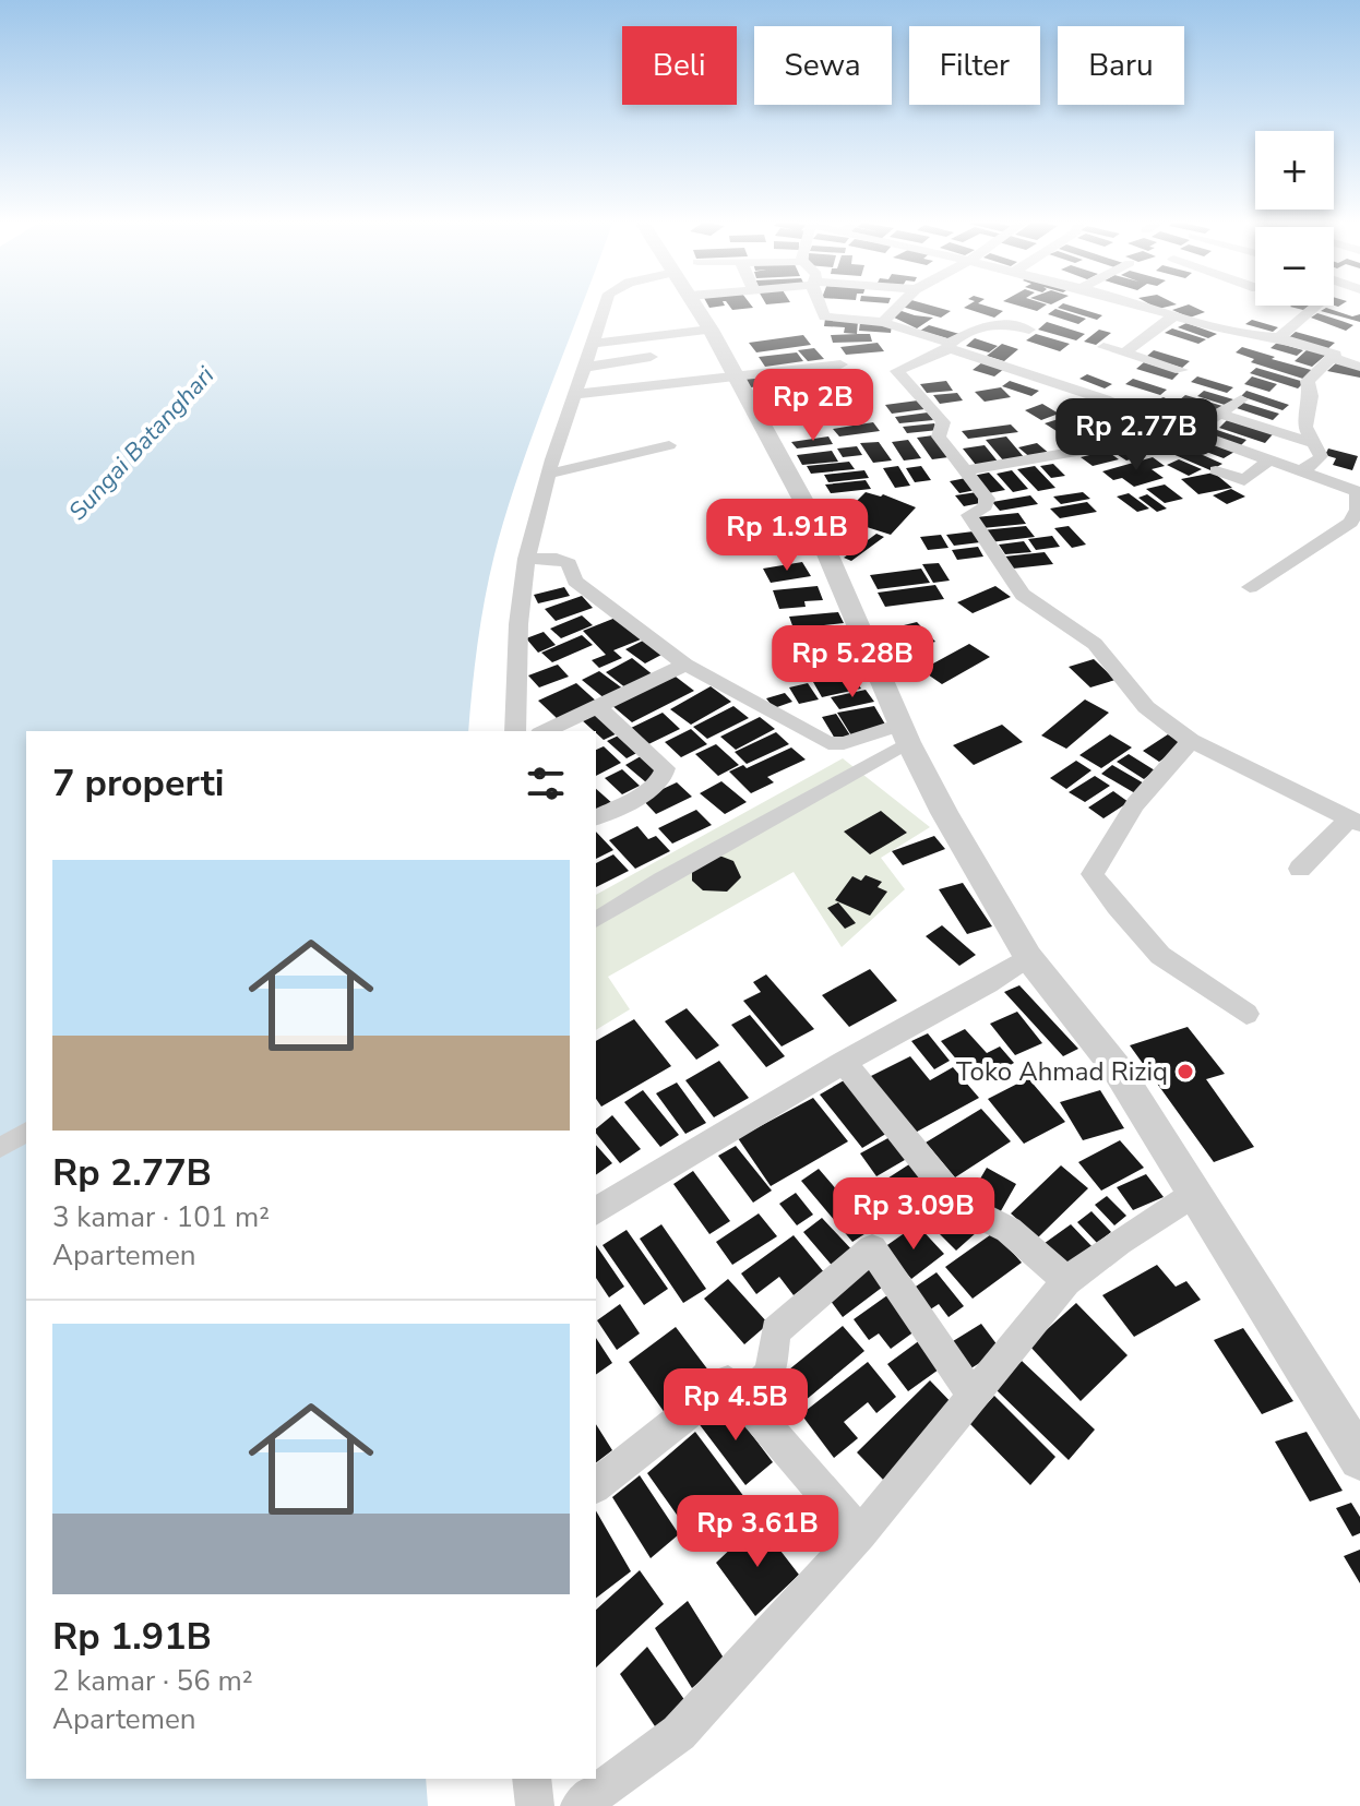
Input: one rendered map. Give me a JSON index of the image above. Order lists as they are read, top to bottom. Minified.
{"water":["Sungai Batanghari"],"places":["Toko Ahmad Riziq"],"page":{"chip":["Beli","Sewa","Filter","Baru"],"map_buttons":["+","−"],"price":["Rp 2B","Rp 2.77B","Rp 1.91B","Rp 5.28B","Rp 3.09B","Rp 4.5B","Rp 3.61B"],"heading":"7 properti","list":[{"name":"Rp 2.77B","note":"3 kamar · 101 m² · Apartemen"},{"name":"Rp 1.91B","note":"2 kamar · 56 m² · Apartemen"}]}}
